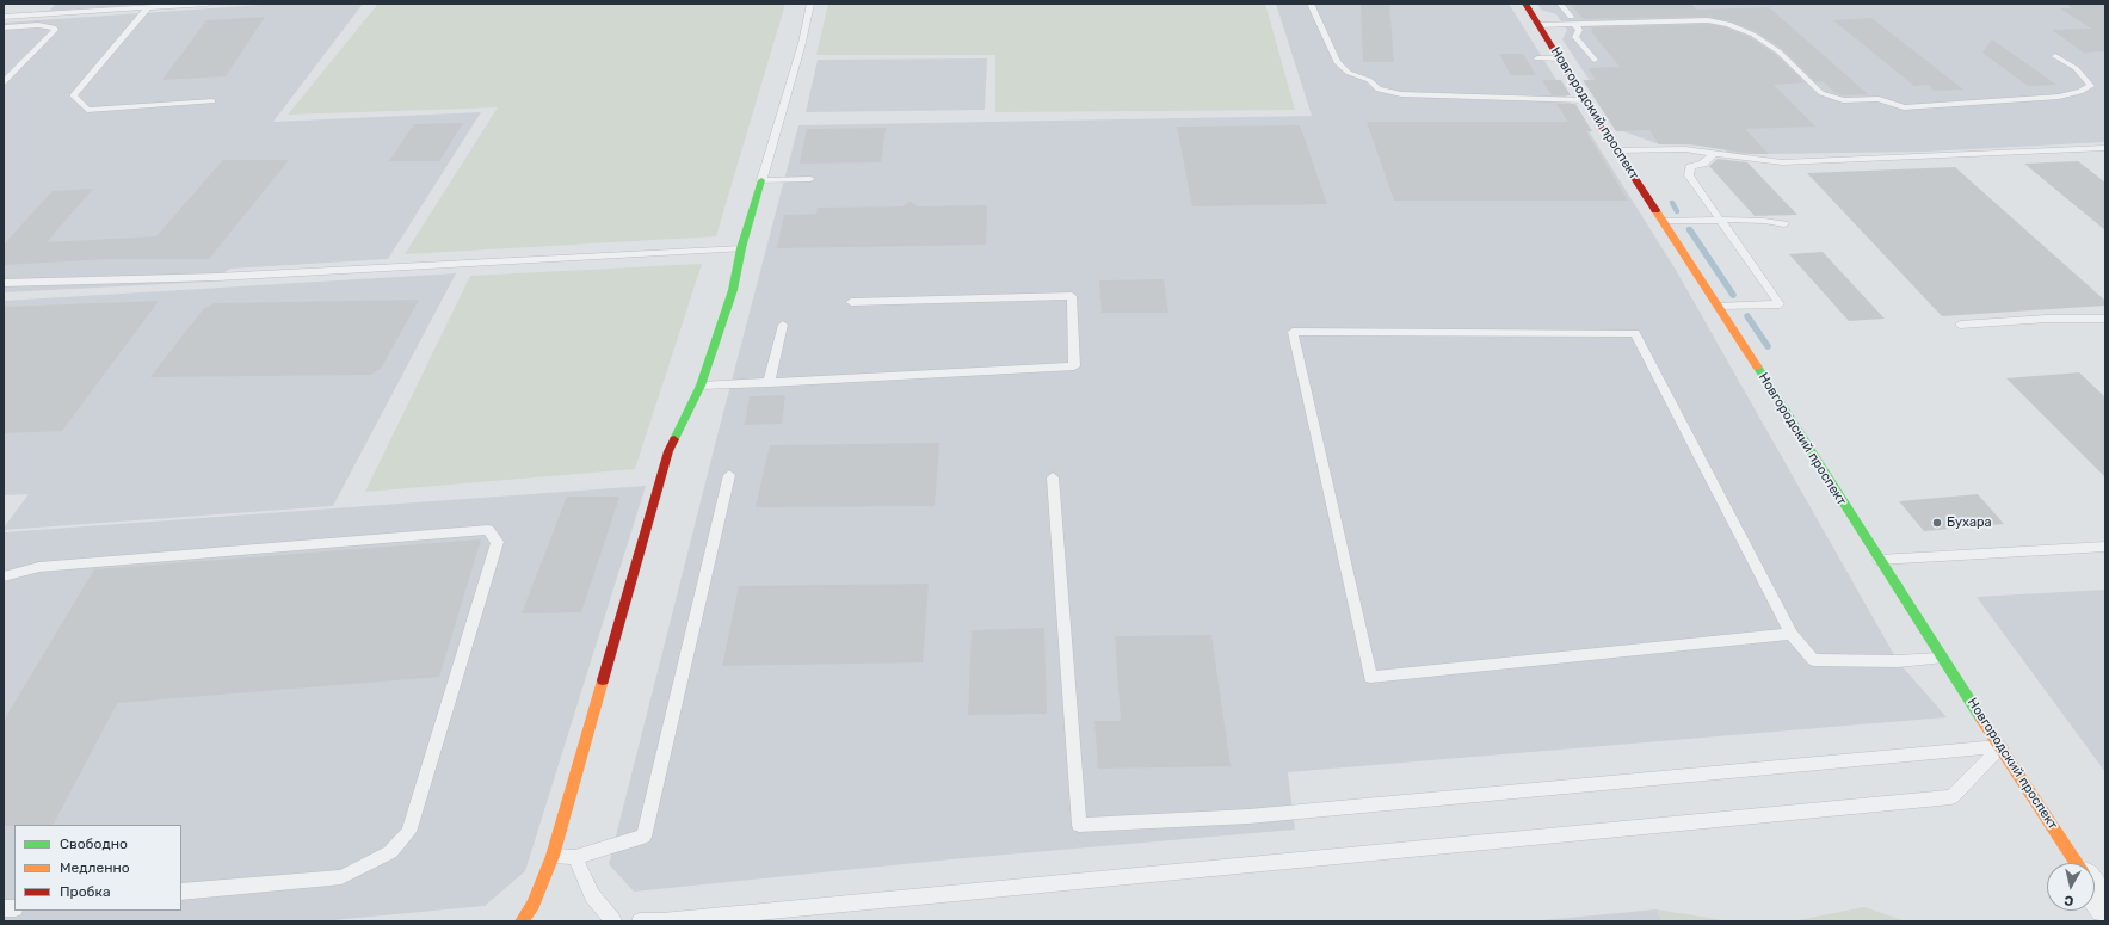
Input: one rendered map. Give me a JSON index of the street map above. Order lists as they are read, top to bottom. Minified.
{"streets":{"street":["Новгородский проспект"]},"places":["Бухара"],"legend":["Свободно","Медленно","Пробка"],"north":"bottom"}
